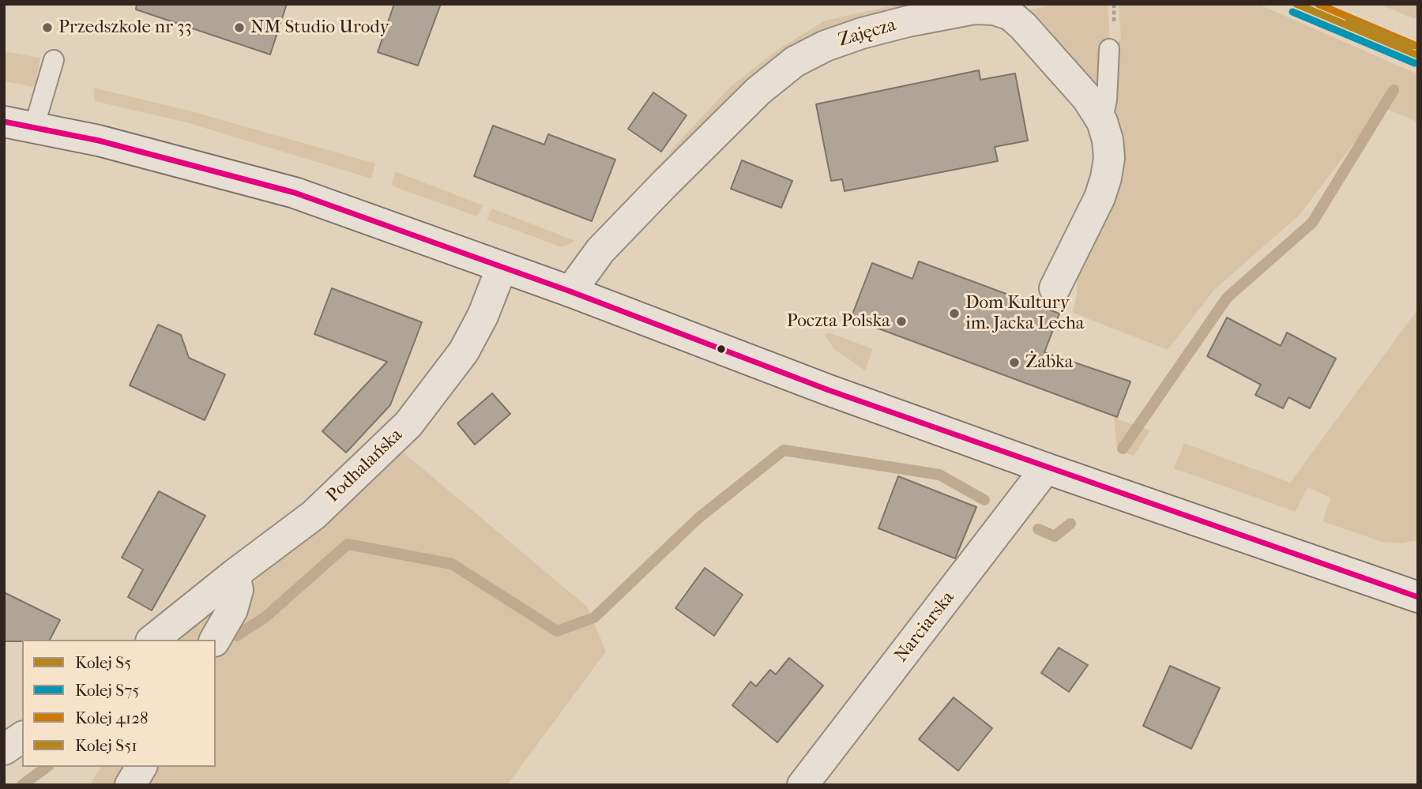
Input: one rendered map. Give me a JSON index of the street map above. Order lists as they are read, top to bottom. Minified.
{"streets":{"street":["Zajęcza","Podhalańska","Narciarska"]},"places":["Przedszkole nr 33","NM Studio Urody","Dom Kultury im. Jacka Lecha","Poczta Polska","Żabka"],"lines":["rail line S5","rail line 4128","rail line S75","rail line S51"],"legend":["Kolej S5","Kolej S75","Kolej 4128","Kolej S51"]}
